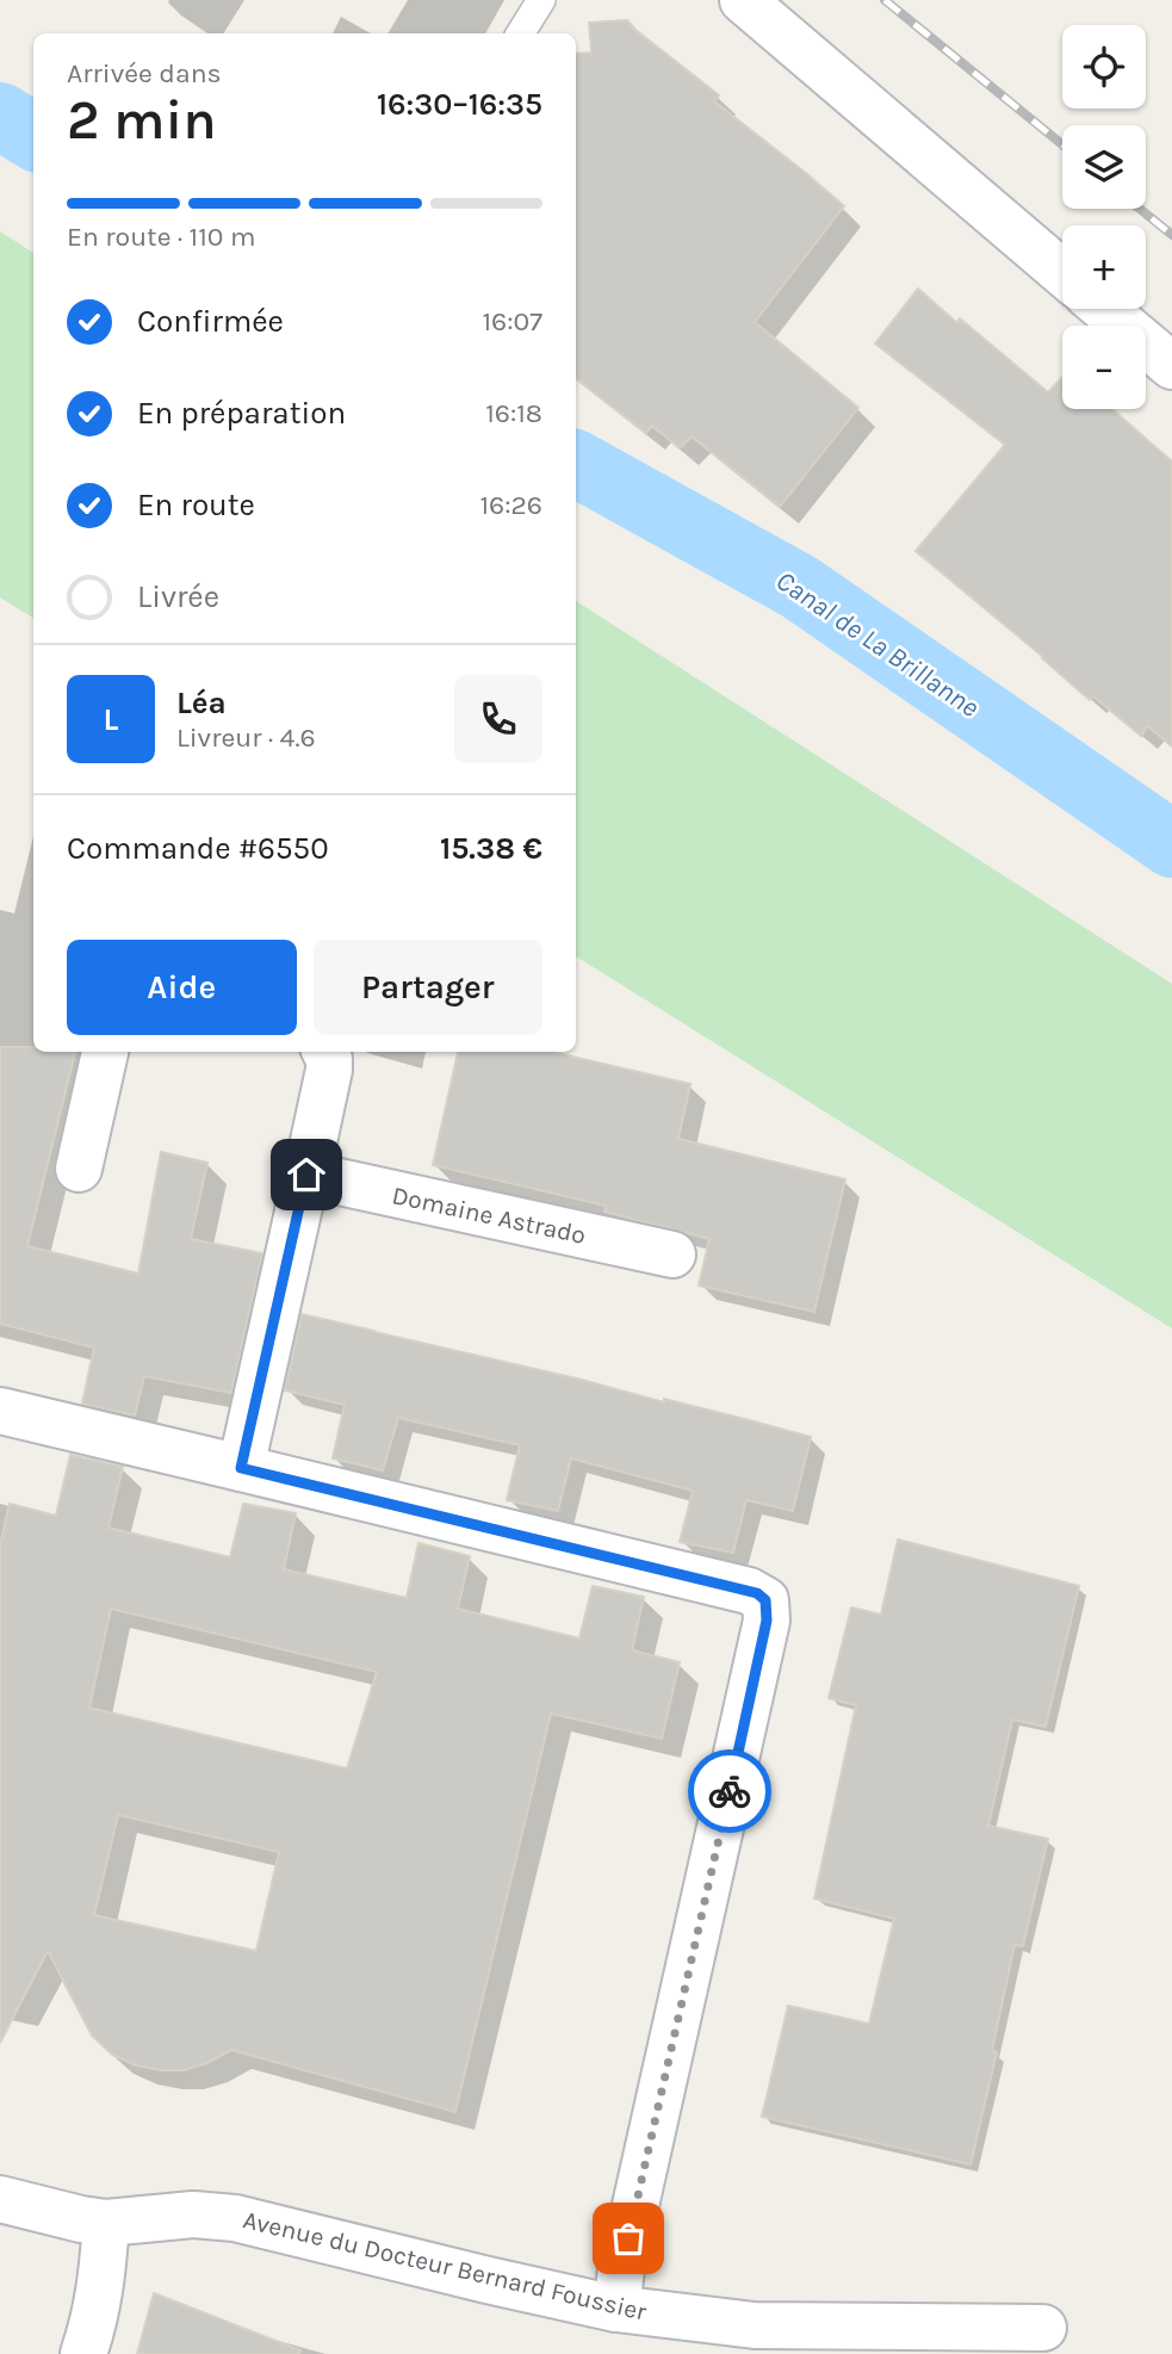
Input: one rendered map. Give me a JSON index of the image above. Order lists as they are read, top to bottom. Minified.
{"streets":{"street":["Domaine Astrado","Avenue du Docteur Bernard Foussier"]},"water":["Canal de La Brillanne"],"page":{"map_buttons":["+","−"],"heading":["2 min","Arrivée dans","16:30–16:35"],"panel":["Léa","Livreur · 4.6","Commande #6550","15.38 €"],"bar":"En route · 110 m","list":[["Confirmée","16:07"],["En préparation","16:18"],["En route","16:26"],"Livrée"],"round":"L","buttons":["Aide","Partager"]}}
